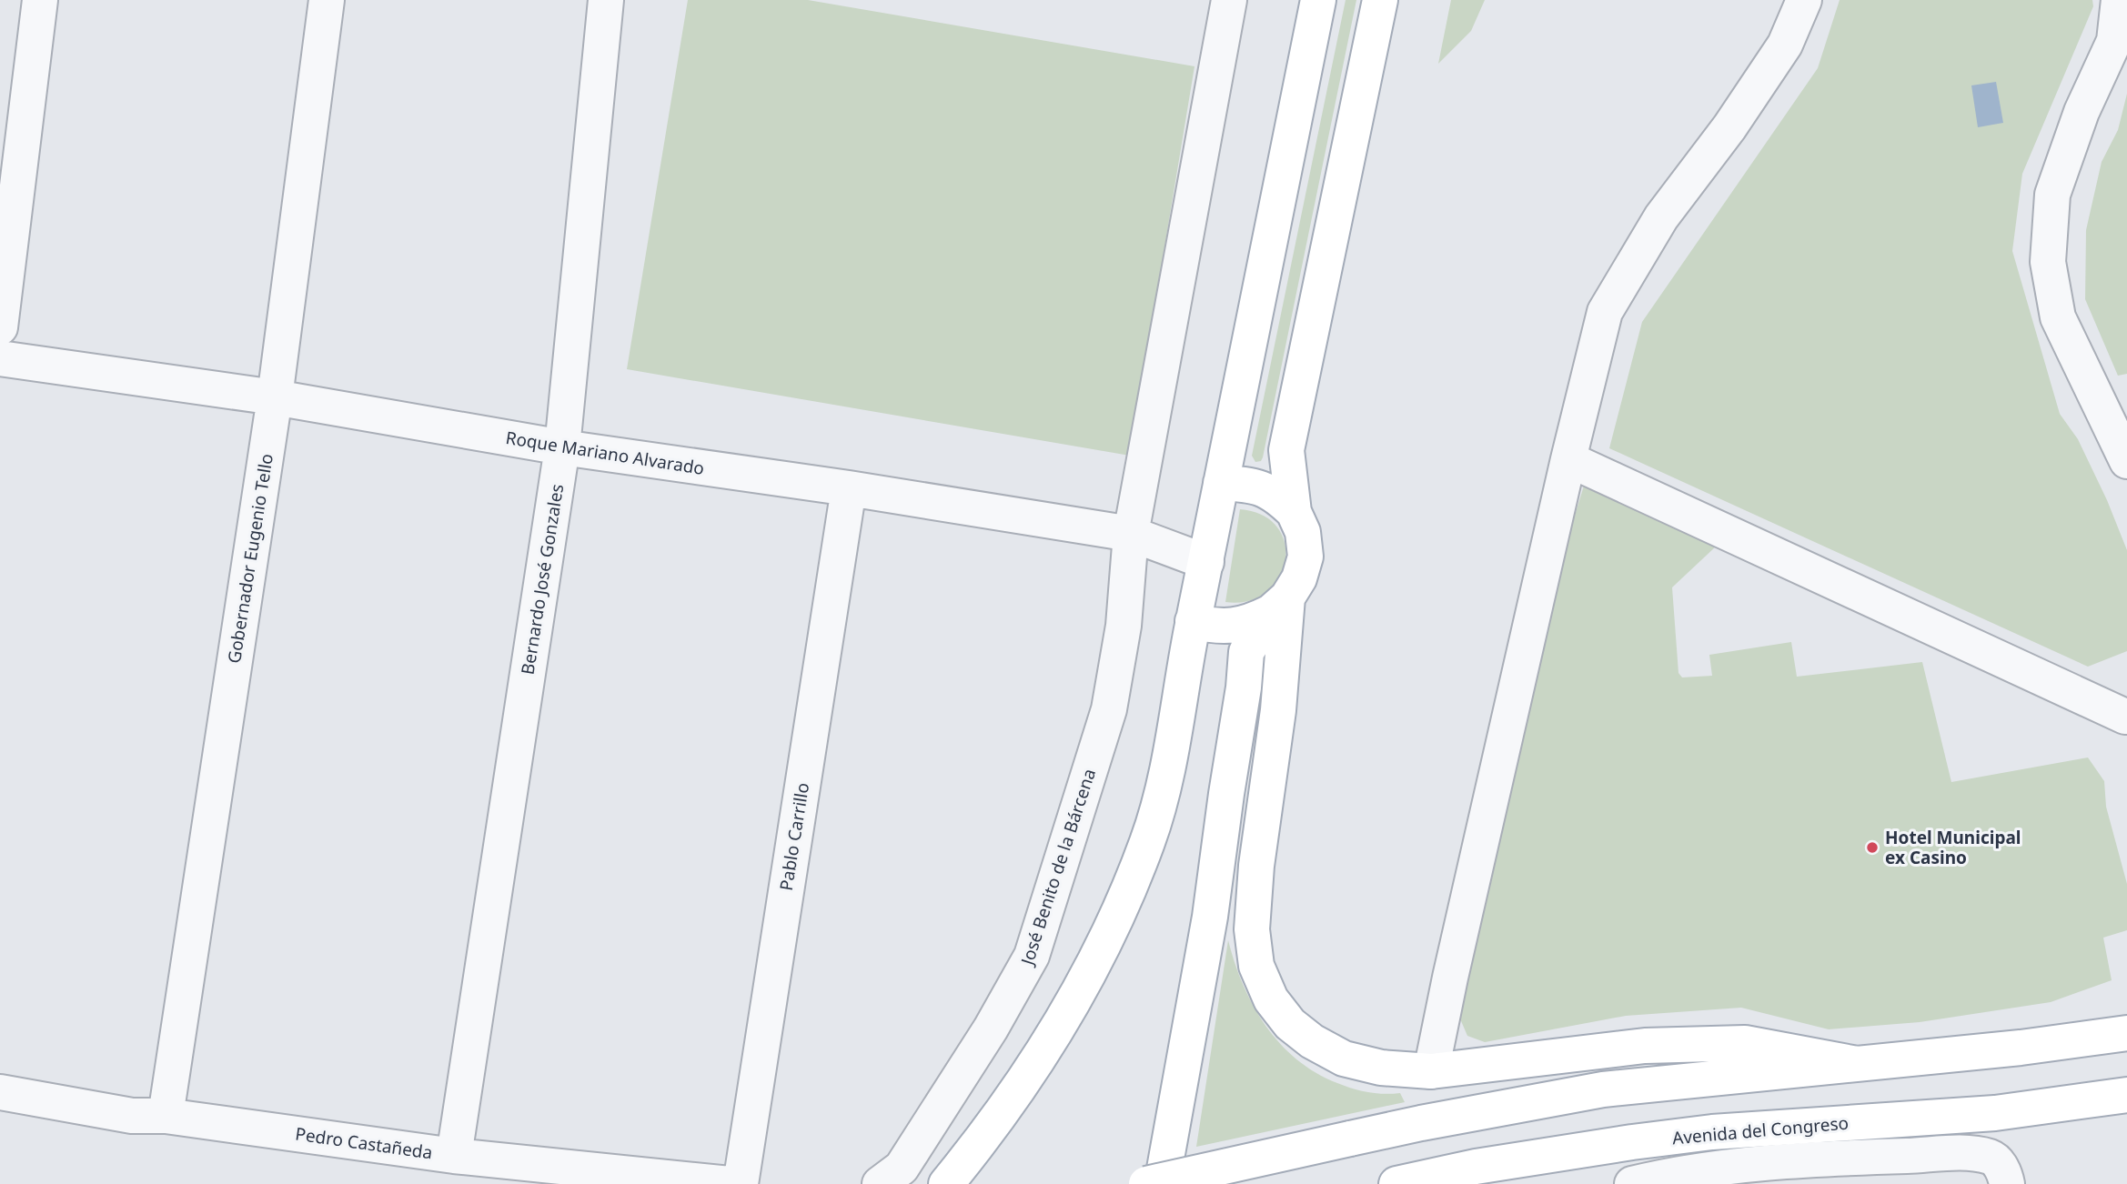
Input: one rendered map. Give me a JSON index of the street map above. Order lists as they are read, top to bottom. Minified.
{"streets":{"main road":["Avenida del Congreso"],"street":["Roque Mariano Alvarado","Gobernador Eugenio Tello","Bernardo José Gonzales","Pablo Carrillo","José Benito de la Bárcena","Pedro Castañeda"]},"crossings":[["Roque Mariano Alvarado","Gobernador Eugenio Tello"],["Roque Mariano Alvarado","Bernardo José Gonzales"],["Roque Mariano Alvarado","Pablo Carrillo"],["Roque Mariano Alvarado","José Benito de la Bárcena"],["Gobernador Eugenio Tello","Pedro Castañeda"],["Bernardo José Gonzales","Pedro Castañeda"]],"places":["Hotel Municipal ex Casino"]}
